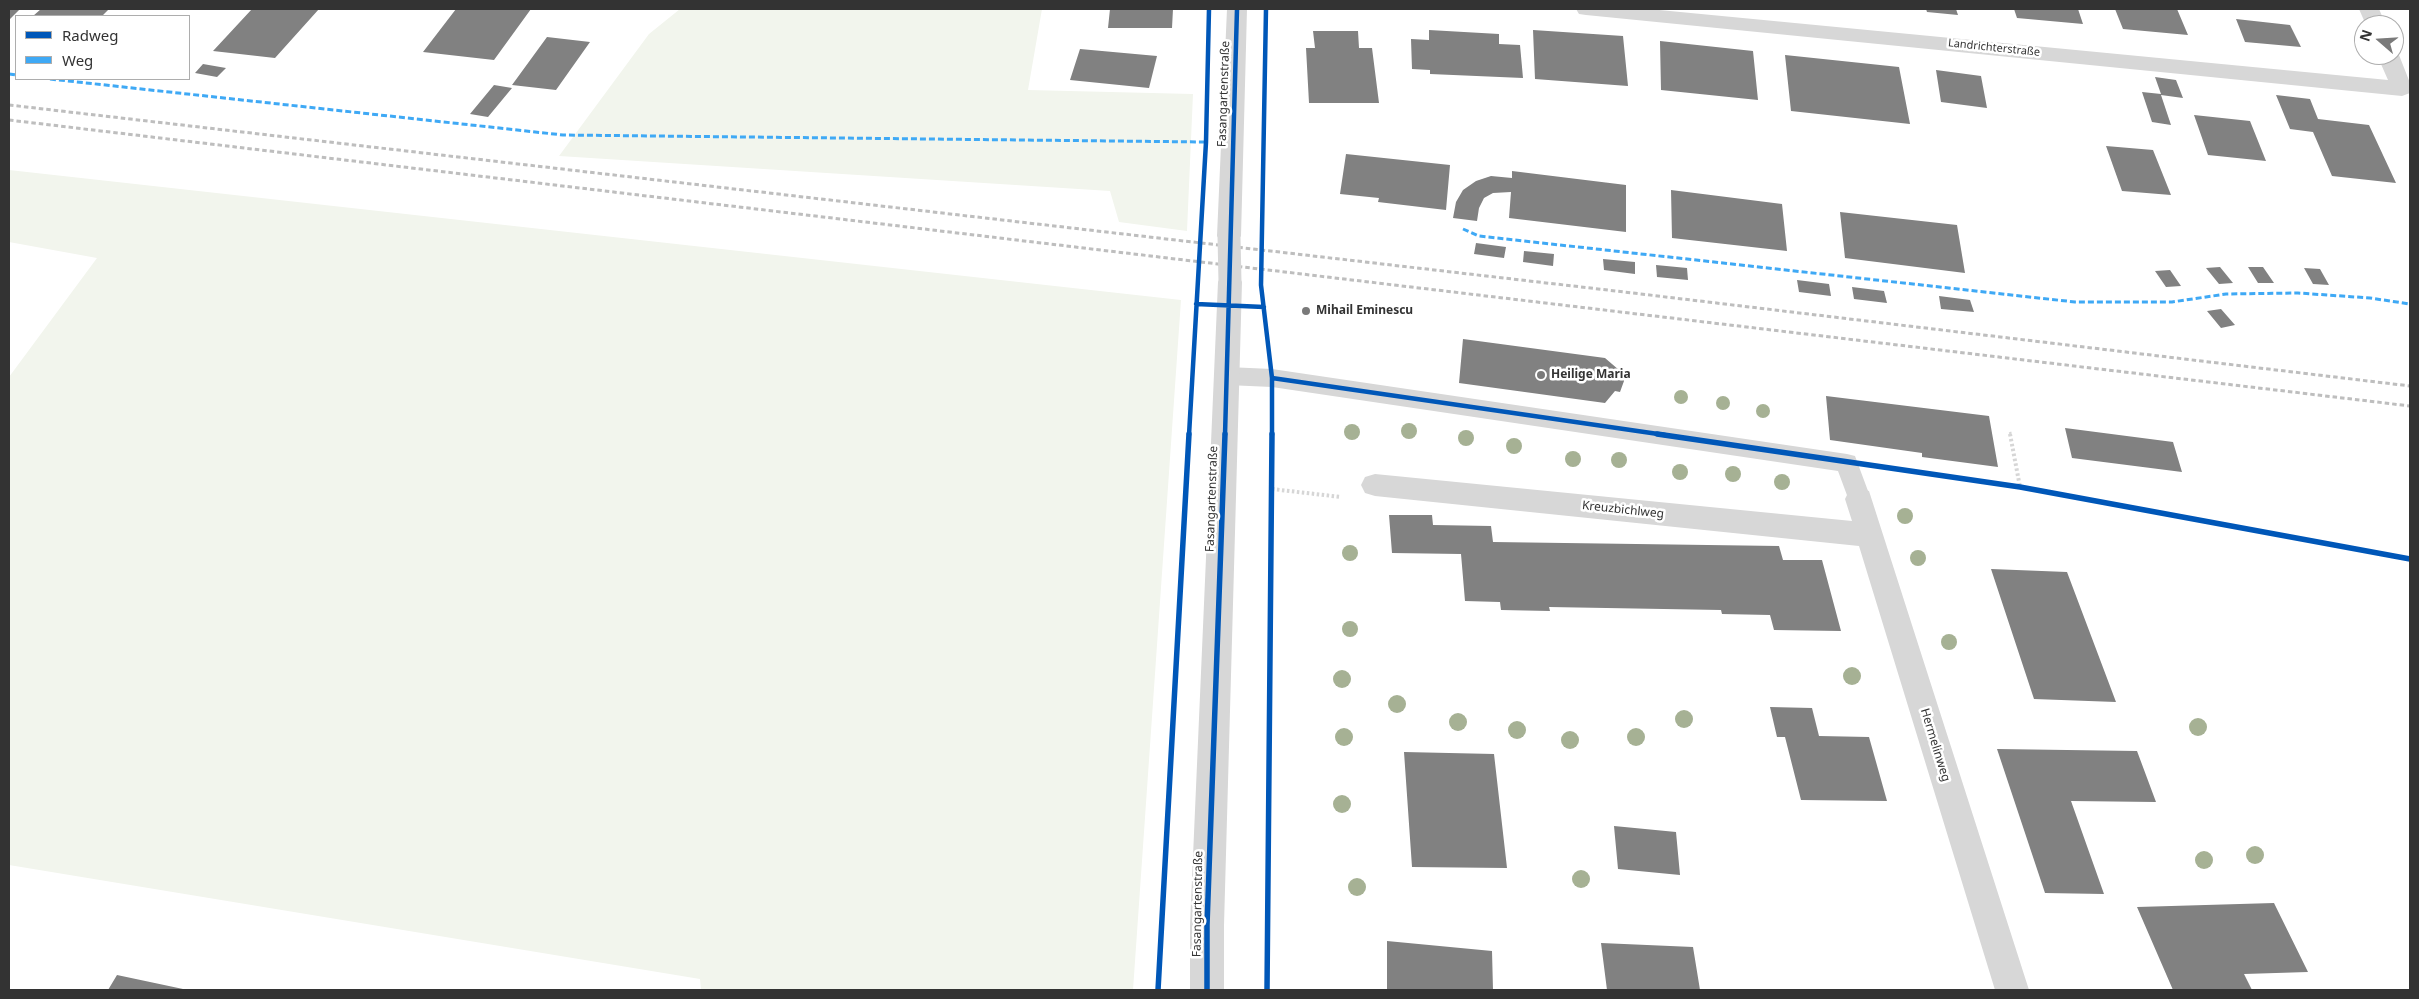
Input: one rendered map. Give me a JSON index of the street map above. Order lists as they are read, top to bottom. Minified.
{"streets":{"street":["Landrichterstraße","Fasangartenstraße","Kreuzbichlweg","Hermelinweg"]},"crossings":[["Kreuzbichlweg","Hermelinweg"]],"places":["Mihail Eminescu","Heilige Maria"],"legend":["Radweg","Weg"],"north":"left"}
